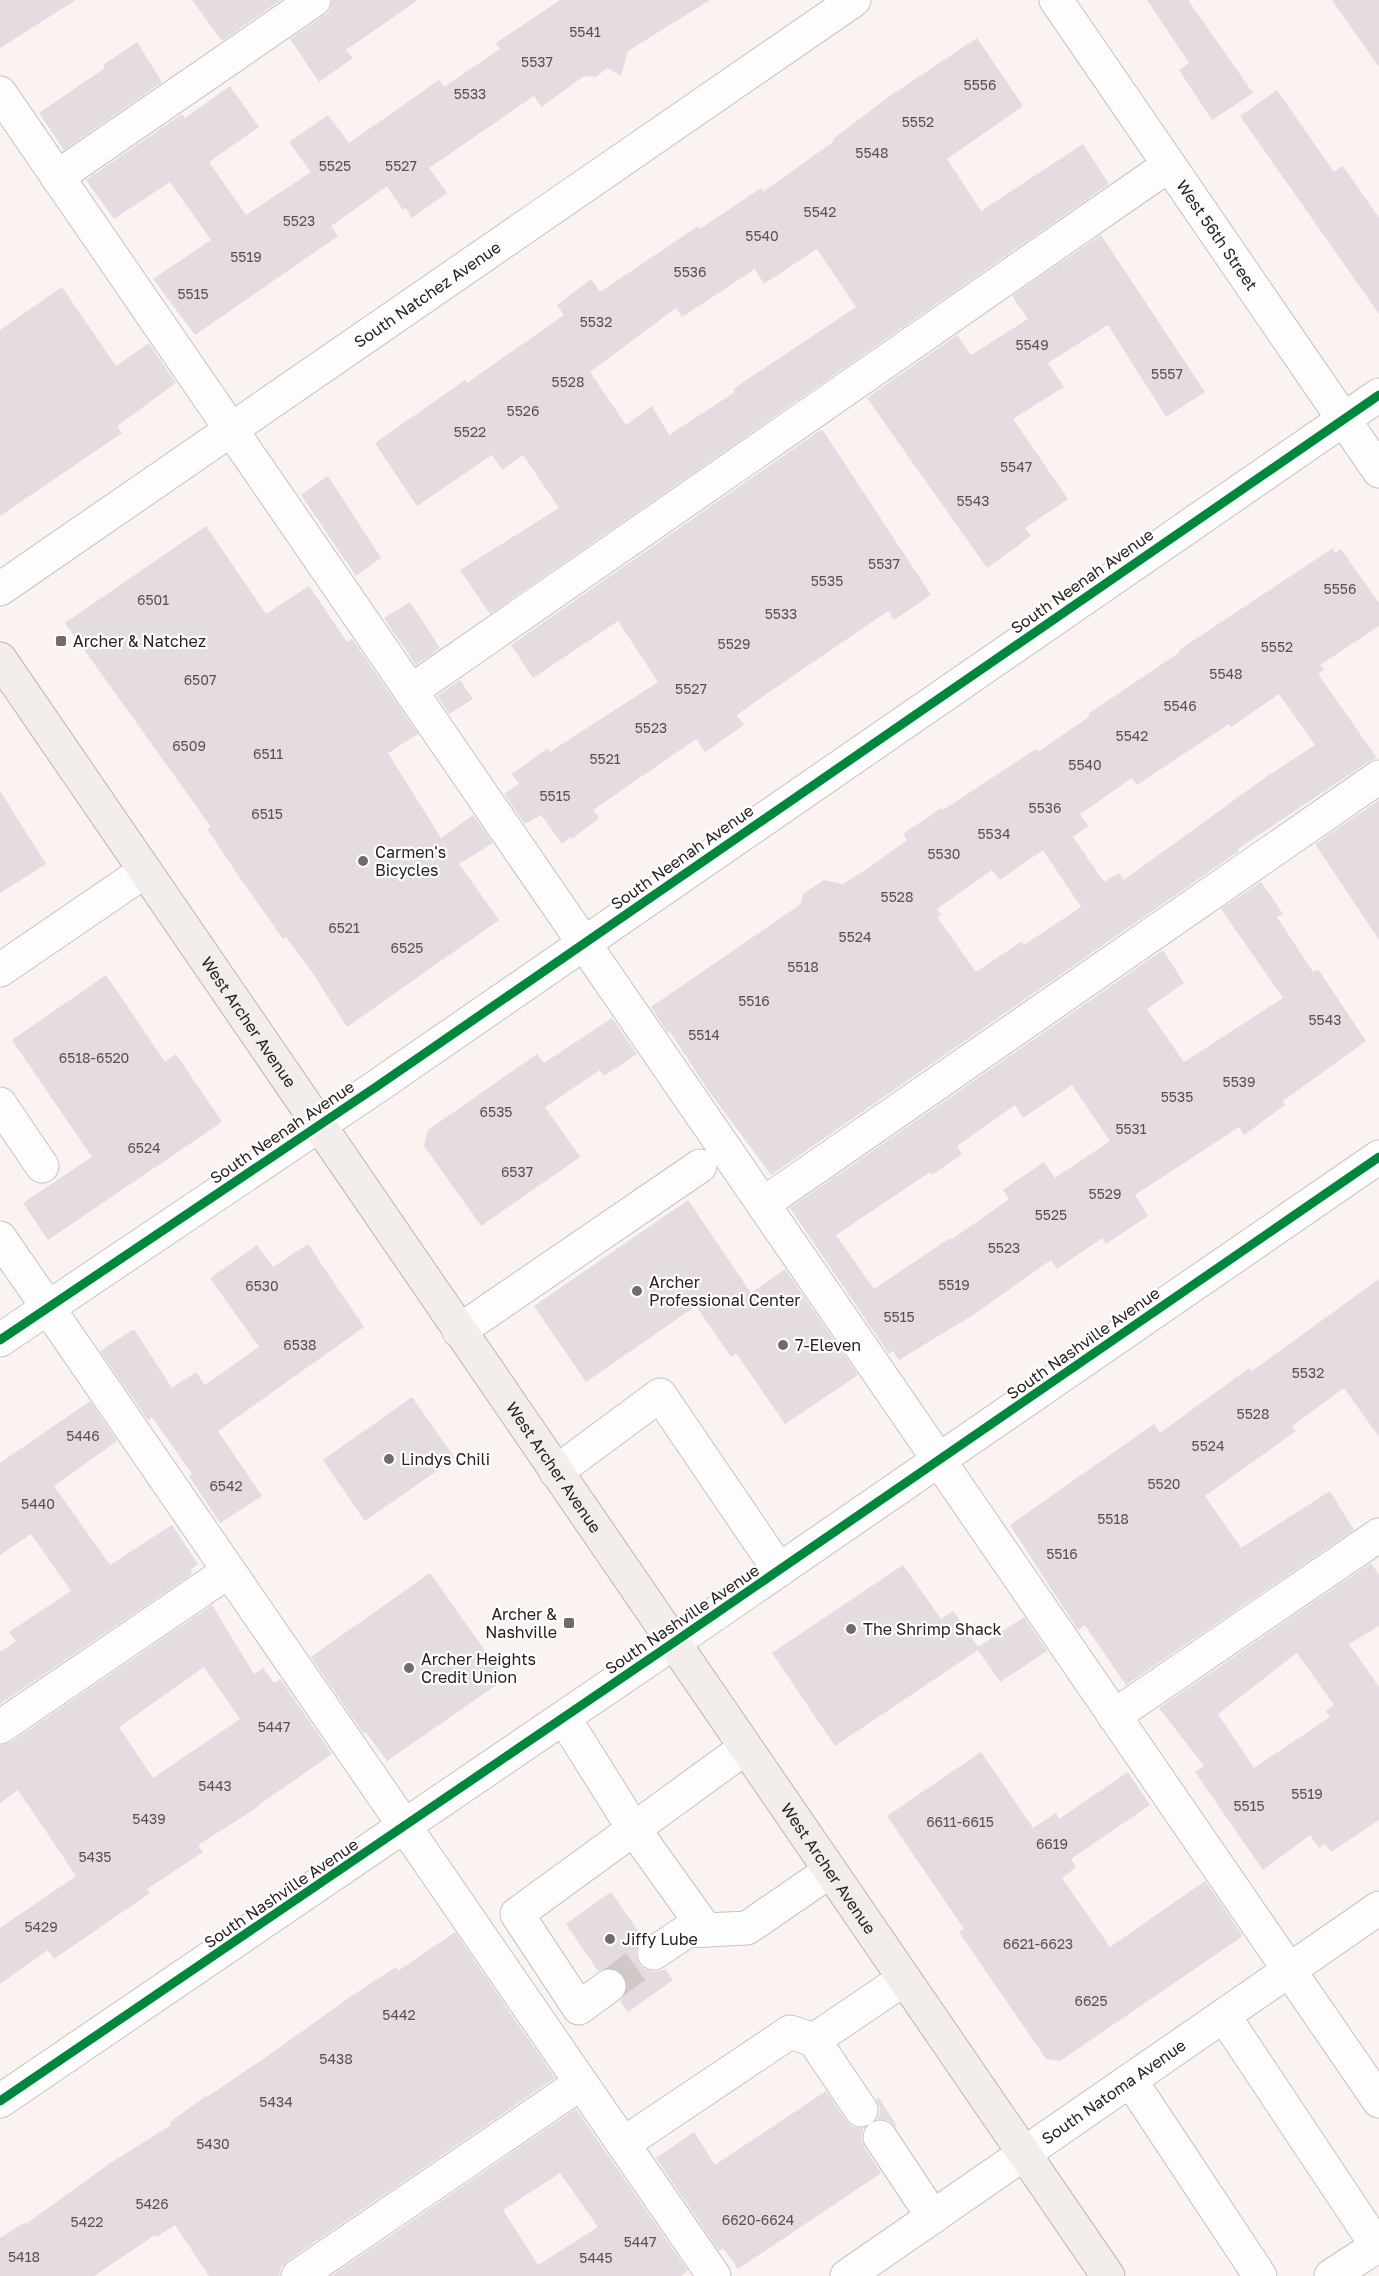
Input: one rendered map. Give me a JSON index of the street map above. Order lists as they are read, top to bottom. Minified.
{"streets":{"main road":["West Archer Avenue"],"street":["West 56th Street","South Natchez Avenue","South Neenah Avenue","South Nashville Avenue","South Natoma Avenue"]},"crossings":[["West 56th Street","South Neenah Avenue"],["South Neenah Avenue","West Archer Avenue"],["West Archer Avenue","South Nashville Avenue"],["West Archer Avenue","South Natoma Avenue"]],"places":{"transit":["Archer & Natchez","Archer & Nashville"],"other":["Carmen's Bicycles","Archer Professional Center","7-Eleven","Lindys Chili","The Shrimp Shack","Archer Heights Credit Union","Jiffy Lube"]},"house_numbers":["5541","5537","5556","5533","5552","5548","5525","5527","5542","5523","5540","5519","5536","5515","5532","5549","5557","5528","5526","5522","5547","5543","5537","5535","5556","6501","5533","5529","5552","5548","6507","5527","5546","5523","5542","6509","6511","5521","5540","5515","5536","6515","5534","5530","5528","6521","5524","6525","5518","5516","5543","5514","6518-6520","5539","5535","6535","5531","6524","6537","5529","5525","5523","5519","6530","5515","6538","5532","5528","5446","5524","5520","6542","5440","5518","5516","5447","5443","5519","5515","5439","6611-6615","6619","5435","5429","6621-6623","6625","5442","5438","5434","5430","5426","6620-6624","5422","5447","5418","5445"]}
